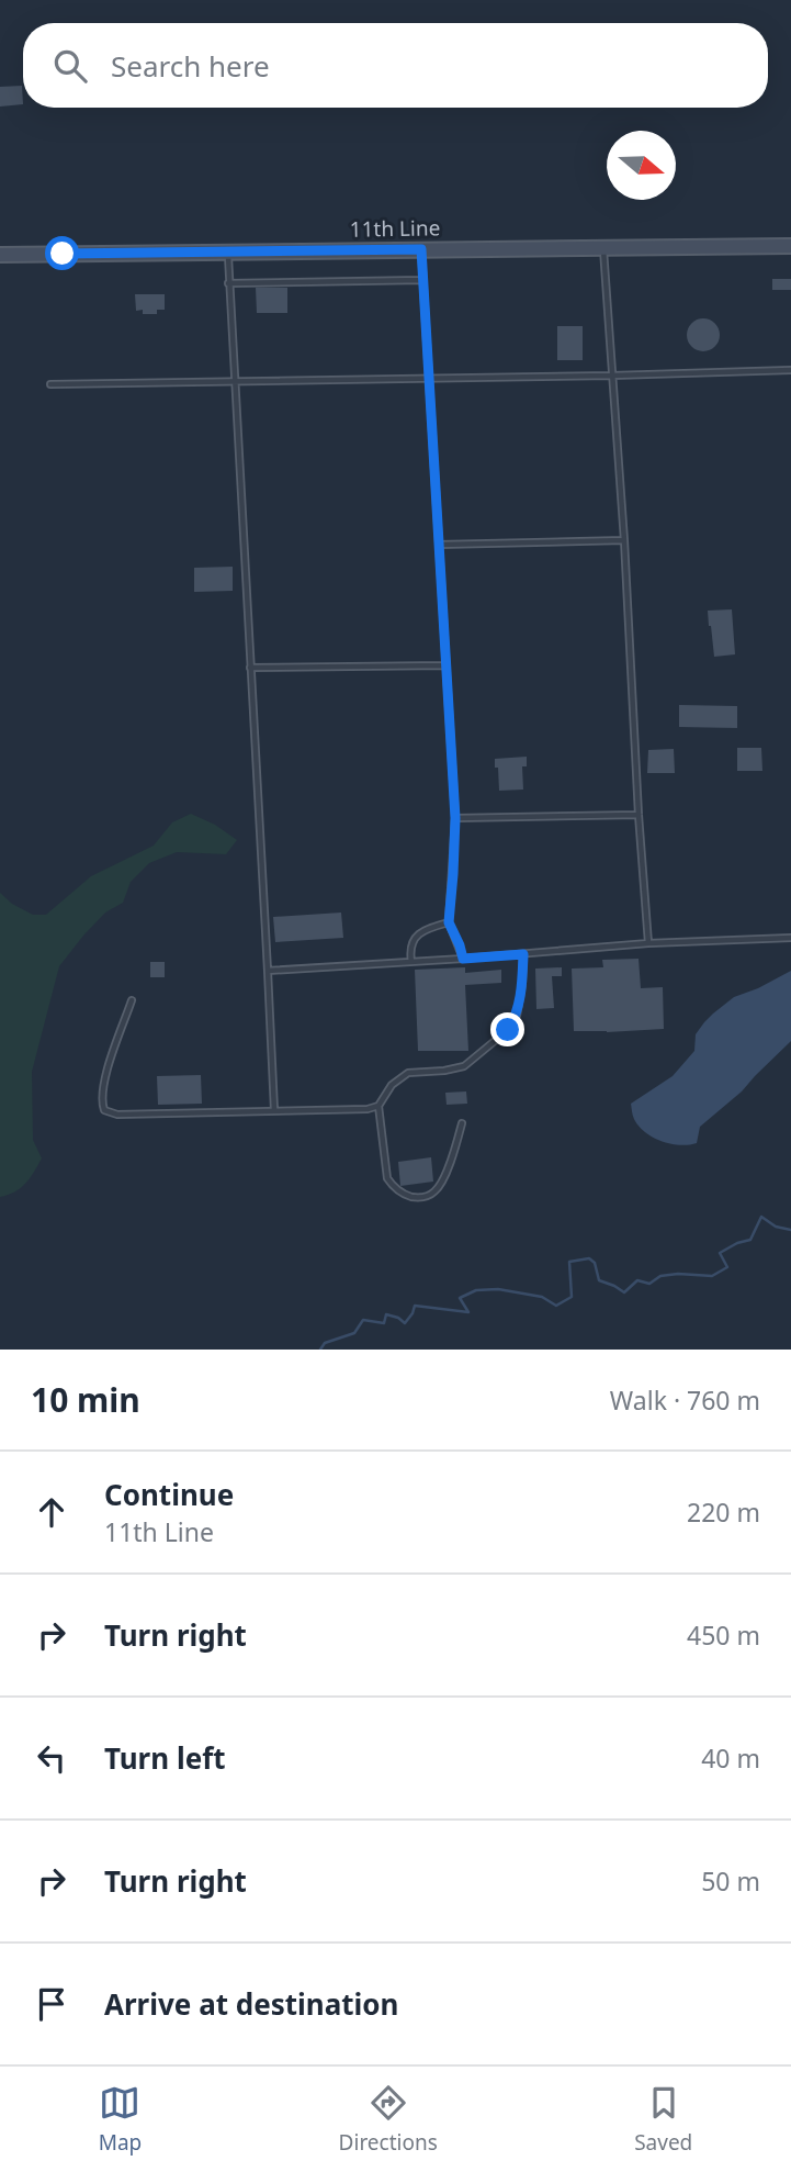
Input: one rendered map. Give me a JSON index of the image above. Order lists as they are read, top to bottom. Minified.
{"streets":{"main road":["11th Line"]},"north":"right","page":{"search":"Search here","heading":["10 min","Walk · 760 m"],"list":[["Continue","11th Line","220 m"],["Turn right","450 m"],["Turn left","40 m"],["Turn right","50 m"],"Arrive at destination"],"nav":["Map","Directions","Saved"]}}
